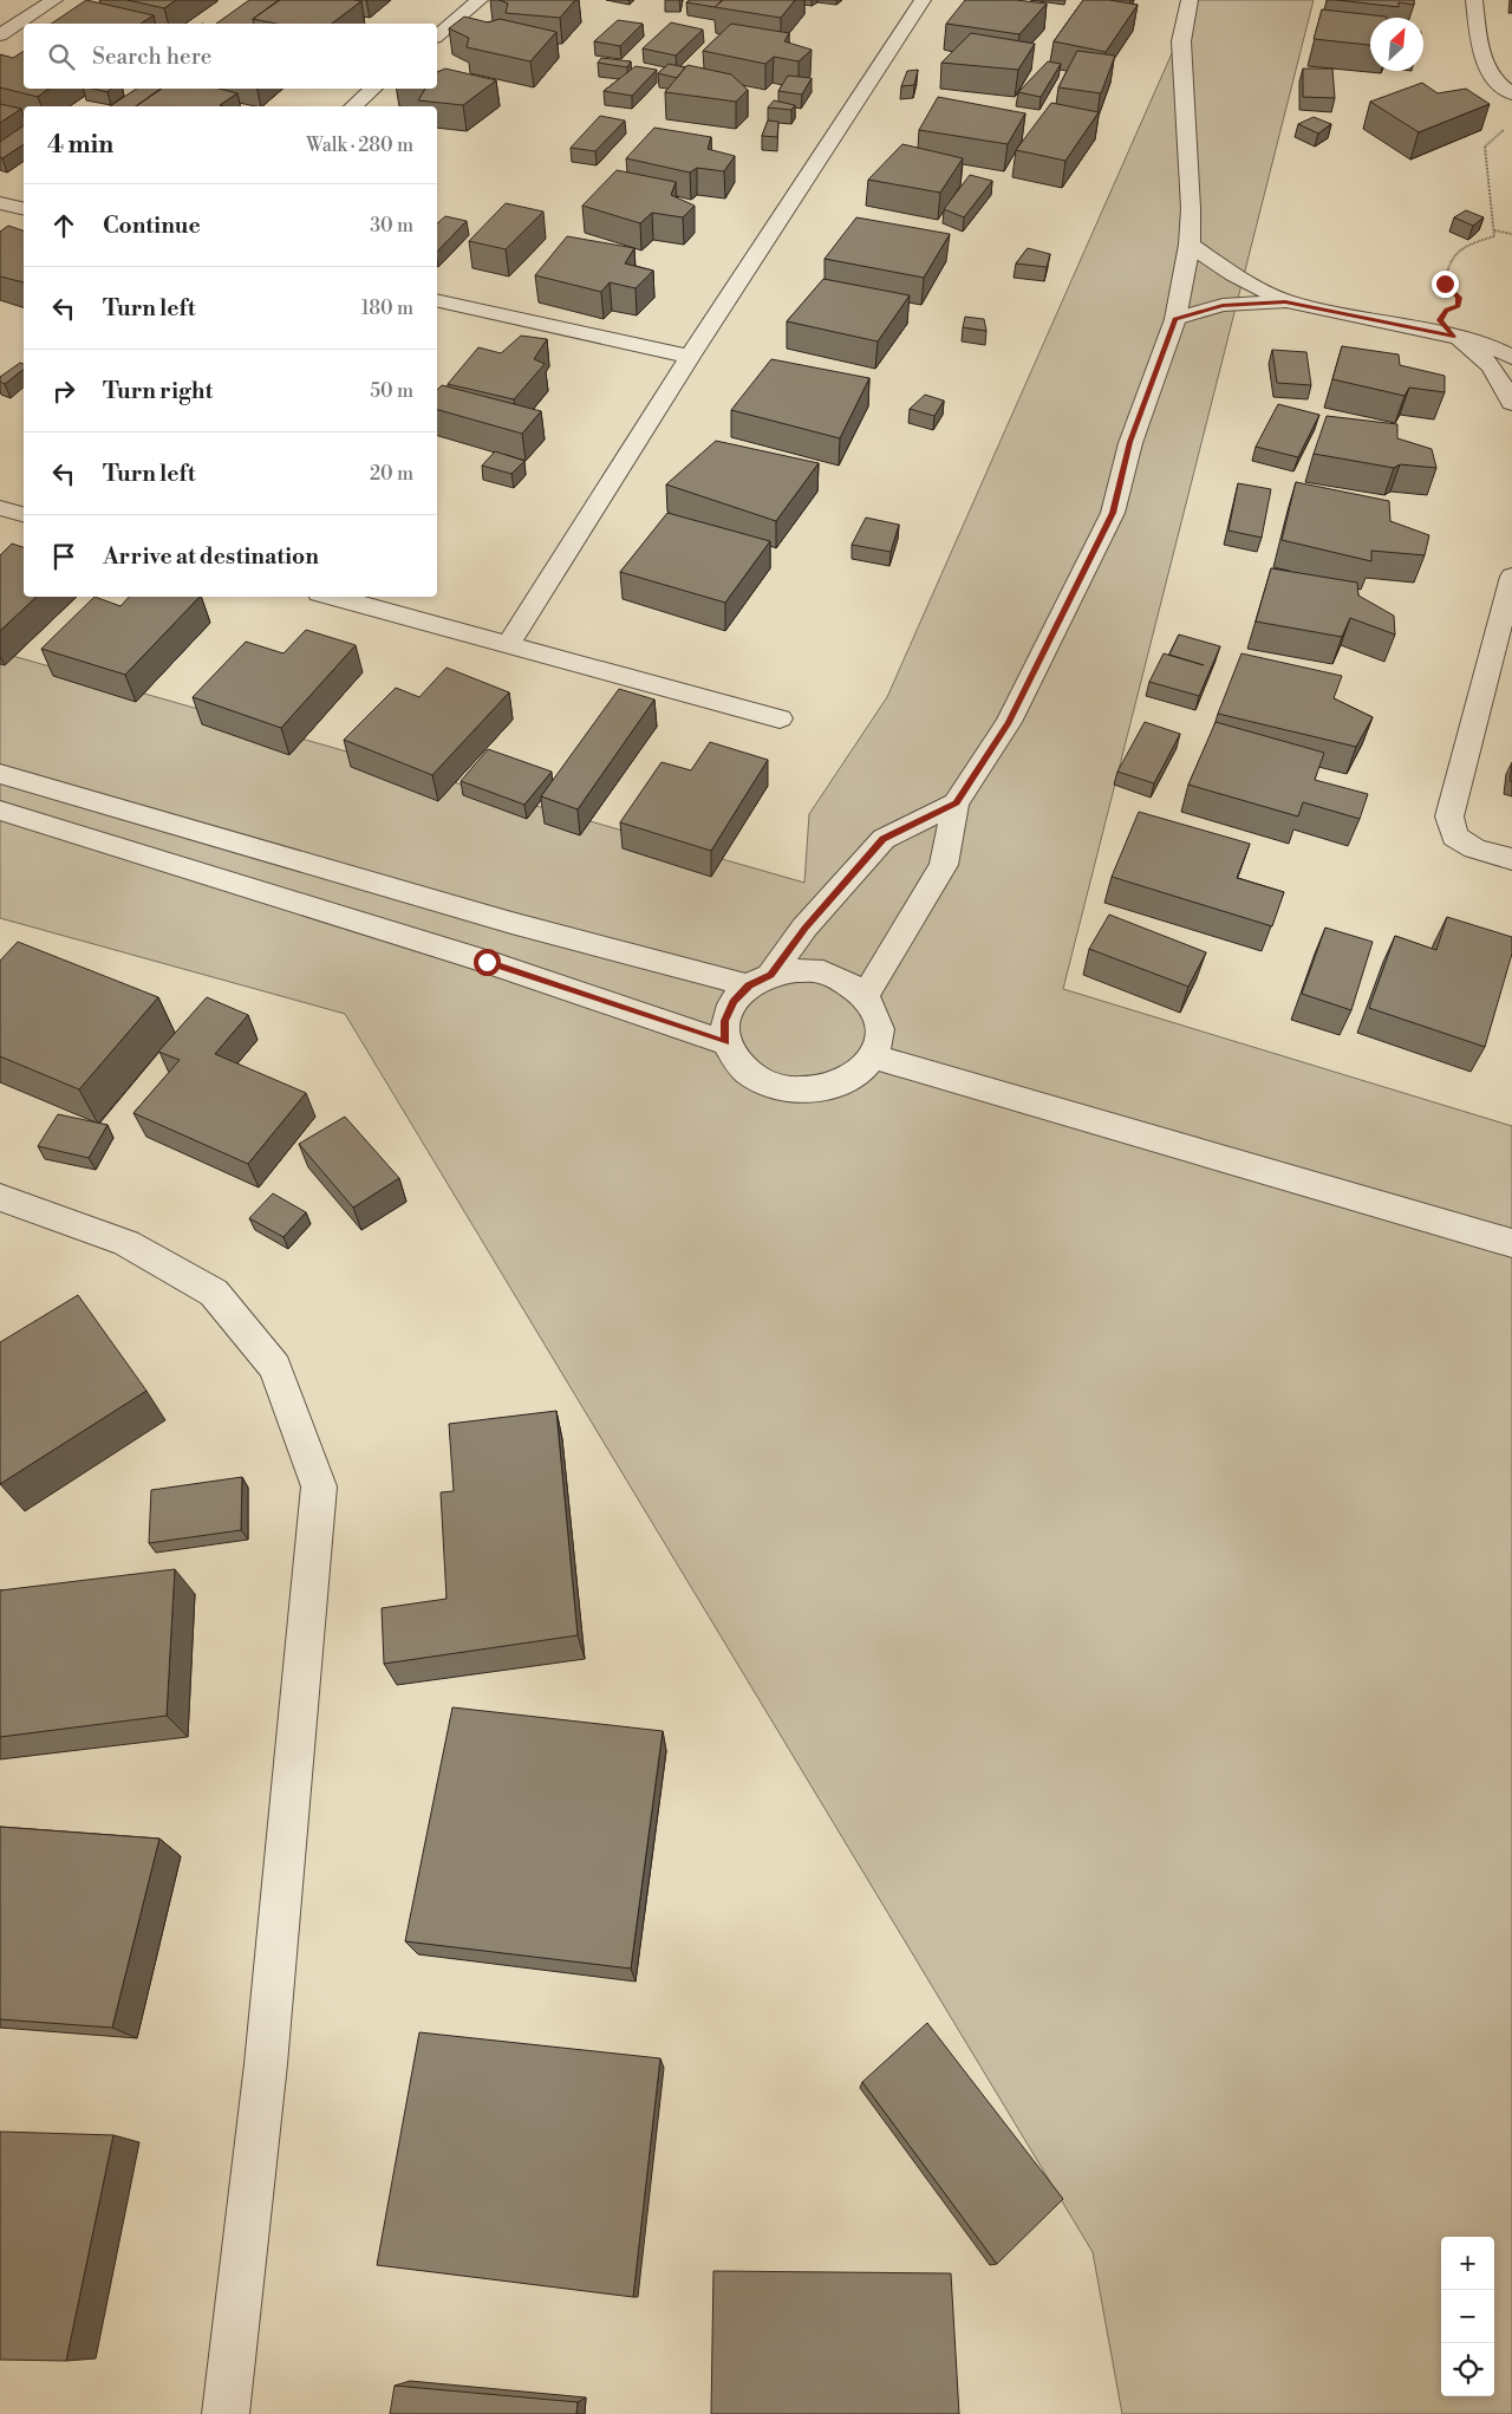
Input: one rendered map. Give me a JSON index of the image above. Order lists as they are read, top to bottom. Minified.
{"north":"top right","page":{"search":"Search here","heading":["4 min","Walk · 280 m"],"list":[["Continue","30 m"],["Turn left","180 m"],["Turn right","50 m"],["Turn left","20 m"],"Arrive at destination"],"map_buttons":["+","−"]}}
